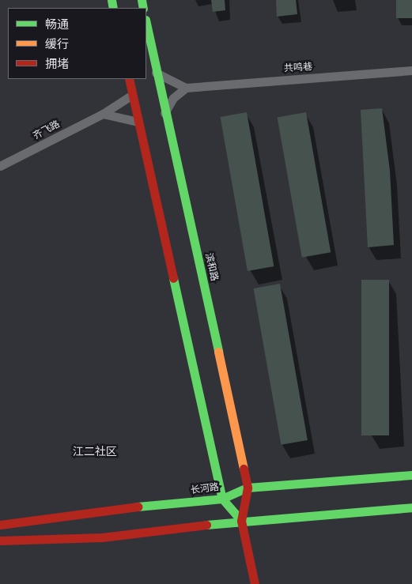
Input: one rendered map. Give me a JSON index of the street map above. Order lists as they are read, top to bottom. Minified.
{"streets":{"main road":["滨和路","长河路"],"street":["共鸣巷","齐飞路"]},"crossings":[["齐飞路","滨和路"],["滨和路","长河路"]],"districts":["江二社区"],"legend":["畅通","缓行","拥堵"]}
